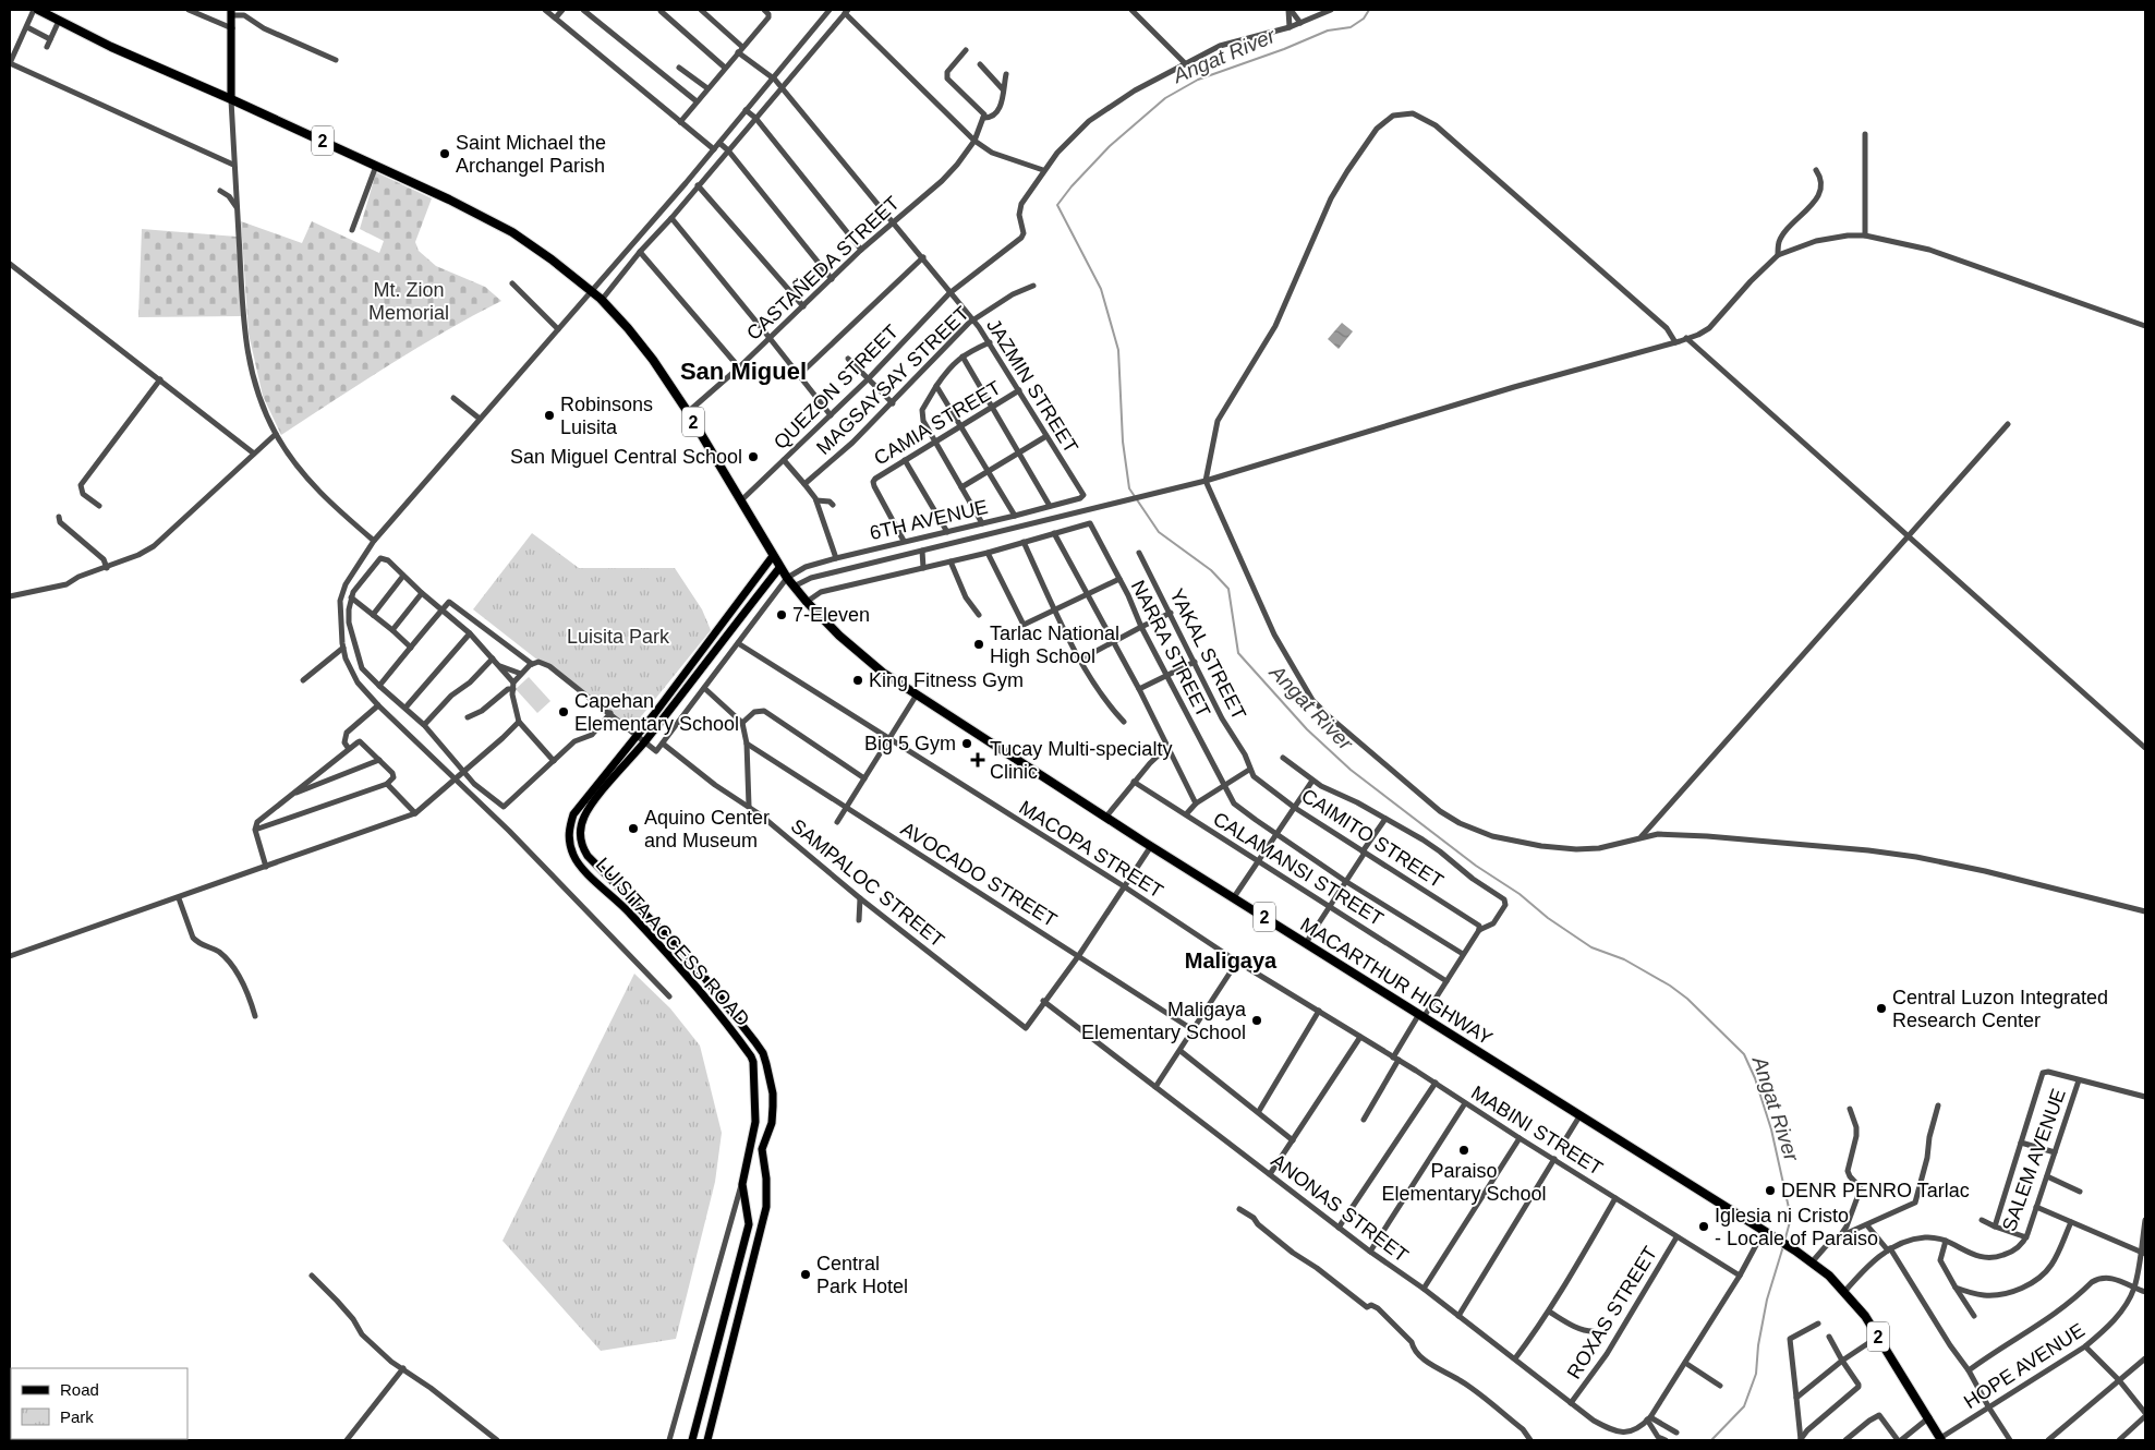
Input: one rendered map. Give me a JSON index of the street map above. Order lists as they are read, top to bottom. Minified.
{"streets":{"highway":["2","MACARTHUR HIGHWAY"],"main road":["LUISITA ACCESS ROAD"],"street":["CASTAÑEDA STREET","MAGSAYSAY STREET","JAZMIN STREET","QUEZON STREET","CAMIA STREET","6TH AVENUE","NARRA STREET","YAKAL STREET","CAIMITO STREET","MACOPA STREET","CALAMANSI STREET","AVOCADO STREET","SAMPALOC STREET","MABINI STREET","SALEM AVENUE","ANONAS STREET","ROXAS STREET","HOPE AVENUE"]},"crossings":[["CASTAÑEDA STREET","JAZMIN STREET"],["CASTAÑEDA STREET","MACARTHUR HIGHWAY"],["MAGSAYSAY STREET","JAZMIN STREET"],["MAGSAYSAY STREET","QUEZON STREET"],["JAZMIN STREET","QUEZON STREET"],["JAZMIN STREET","CAMIA STREET"],["JAZMIN STREET","6TH AVENUE"],["QUEZON STREET","MACARTHUR HIGHWAY"],["CAMIA STREET","6TH AVENUE"],["6TH AVENUE","MACARTHUR HIGHWAY"],["YAKAL STREET","CAIMITO STREET"],["MACOPA STREET","MABINI STREET"],["SAMPALOC STREET","ANONAS STREET"],["LUISITA ACCESS ROAD","MACARTHUR HIGHWAY"],["MACARTHUR HIGHWAY","SALEM AVENUE"],["MACARTHUR HIGHWAY","HOPE AVENUE"],["MABINI STREET","ROXAS STREET"],["ANONAS STREET","ROXAS STREET"]],"districts":["San Miguel","Maligaya"],"water":["Angat River"],"parks":["Mt. Zion Memorial","Luisita Park"],"places":{"other":["Saint Michael the Archangel Parish","Robinsons Luisita","San Miguel Central School","7-Eleven","Tarlac National High School","King Fitness Gym","Capehan Elementary School","Big 5 Gym","Aquino Center and Museum","Central Luzon Integrated Research Center","Maligaya Elementary School","Paraiso Elementary School","DENR PENRO Tarlac","Iglesia ni Cristo - Locale of Paraiso","Central Park Hotel"],"health":["Tucay Multi-specialty Clinic"]},"legend":["Road","Park"]}
